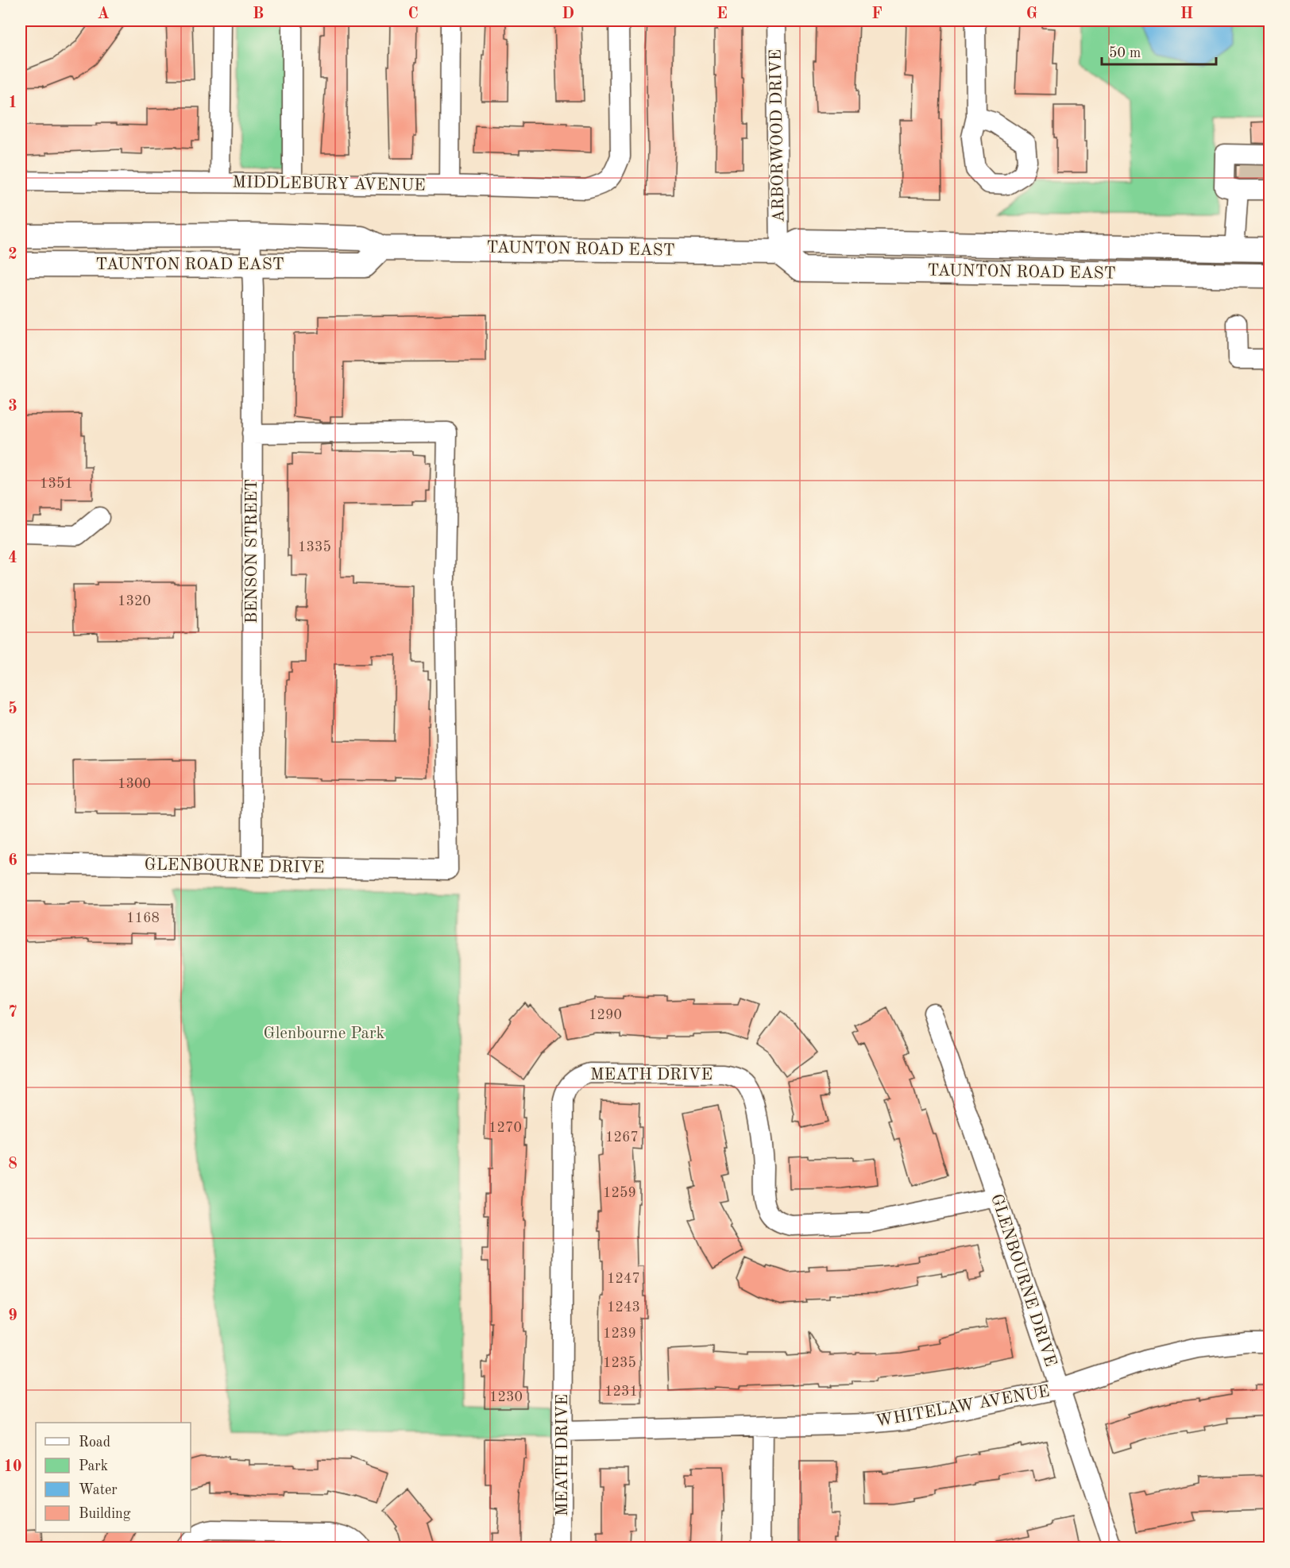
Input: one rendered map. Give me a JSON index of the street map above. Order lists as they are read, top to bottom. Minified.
{"streets":{"main road":["TAUNTON ROAD EAST"],"street":["ARBORWOOD DRIVE","MIDDLEBURY AVENUE","BENSON STREET","GLENBOURNE DRIVE","MEATH DRIVE","WHITELAW AVENUE"]},"crossings":[["ARBORWOOD DRIVE","TAUNTON ROAD EAST"],["TAUNTON ROAD EAST","BENSON STREET"],["BENSON STREET","GLENBOURNE DRIVE"],["GLENBOURNE DRIVE","MEATH DRIVE"],["GLENBOURNE DRIVE","WHITELAW AVENUE"],["MEATH DRIVE","WHITELAW AVENUE"]],"parks":["Glenbourne Park"],"house_numbers":["1351","1335","1320","1300","1168","1290","1270","1267","1259","1247","1243","1239","1235","1231","1230"],"legend":["Road","Park","Water","Building"],"scale_bar":"50 m","grid":{"columns":["A","B","C","D","E","F","G","H"],"rows":["1","2","3","4","5","6","7","8","9","10"]}}
